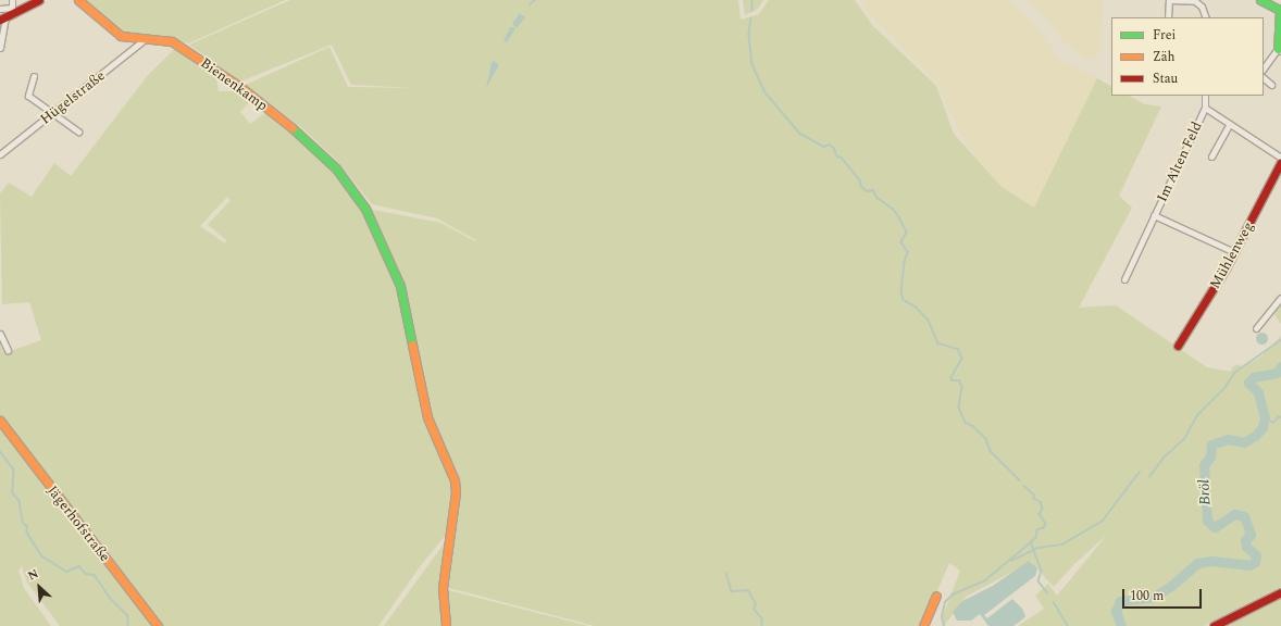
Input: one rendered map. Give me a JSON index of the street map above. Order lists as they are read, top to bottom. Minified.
{"streets":{"street":["Bienenkamp","Hügelstraße","Im Alten Feld","Mühlenweg","Jägerhofstraße"]},"crossings":[["Bienenkamp","Hügelstraße"],["Im Alten Feld","Mühlenweg"]],"water":["Bröl"],"legend":["Frei","Zäh","Stau"],"scale_bar":"100 m","north":"top left"}
